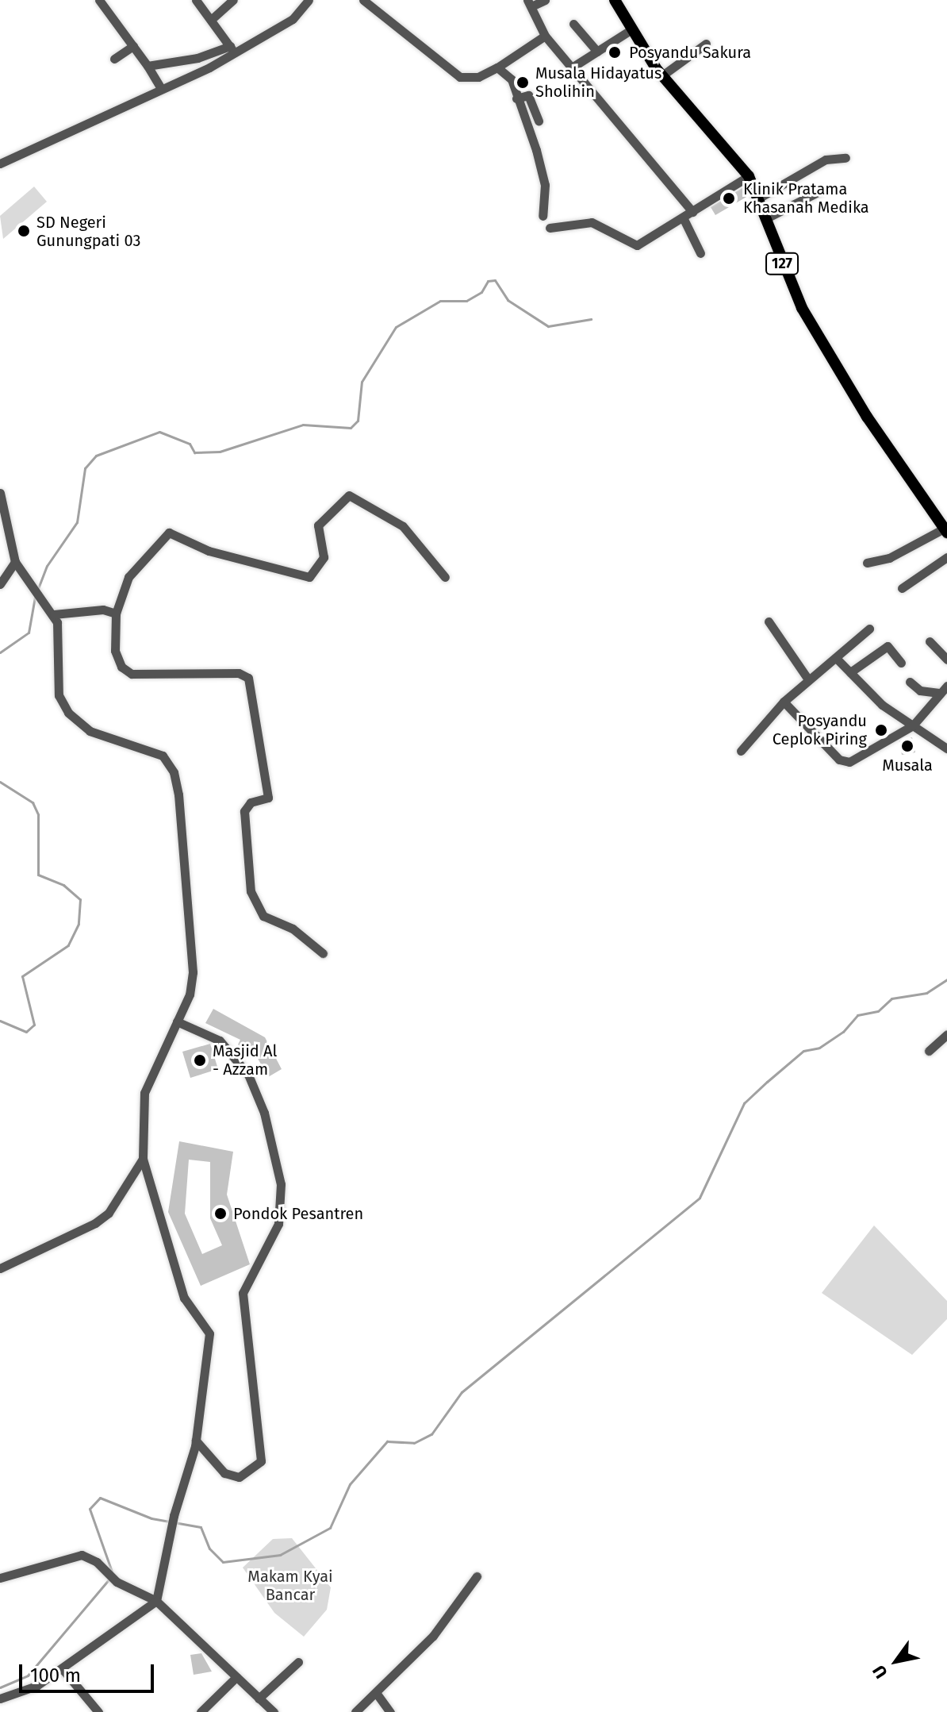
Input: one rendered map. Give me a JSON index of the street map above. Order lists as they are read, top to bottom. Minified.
{"streets":{"main road":["127"]},"parks":["Makam Kyai Bancar"],"places":["Posyandu Sakura","Musala Hidayatus Sholihin","Klinik Pratama Khasanah Medika","SD Negeri Gunungpati 03","Posyandu Ceplok Piring","Musala","Masjid Al - Azzam","Pondok Pesantren"],"scale_bar":"100 m","north":"bottom left"}
